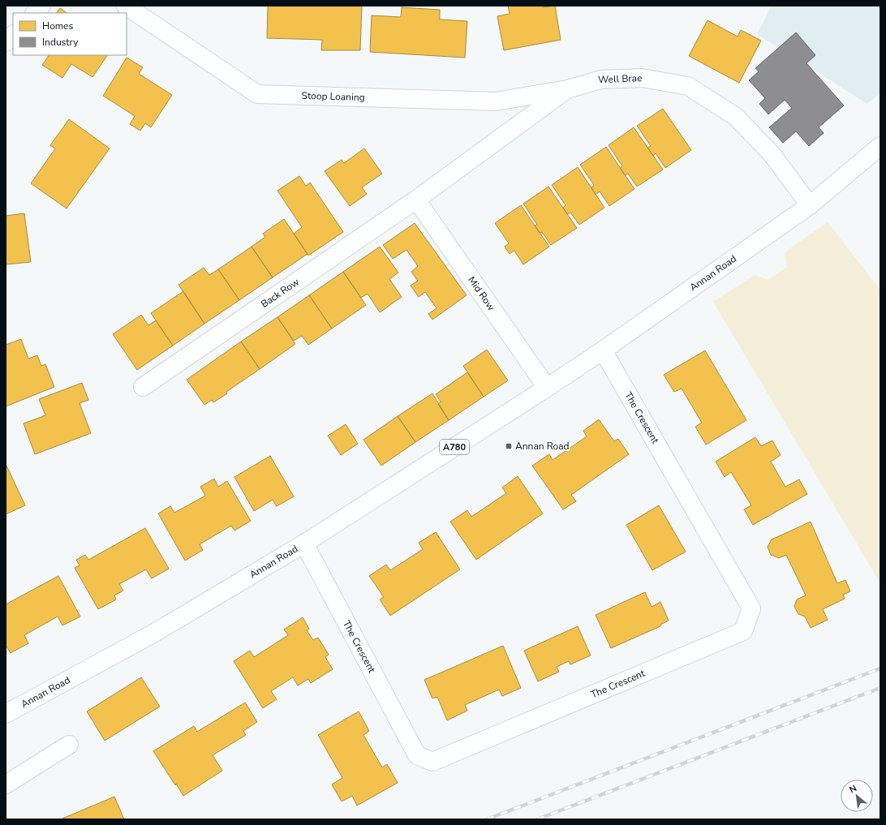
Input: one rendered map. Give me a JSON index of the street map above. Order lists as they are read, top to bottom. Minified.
{"streets":{"street":["Well Brae","Stoop Loaning","Annan Road","Back Row","Mid Row","The Crescent","A780"]},"crossings":[["Well Brae","Stoop Loaning"],["Well Brae","Annan Road"],["Well Brae","Back Row"],["Well Brae","Mid Row"],["Annan Road","Mid Row"],["Annan Road","The Crescent"],["Back Row","Mid Row"]],"places":{"transit":["Annan Road"]},"legend":["Homes","Industry"],"north":"top left"}
